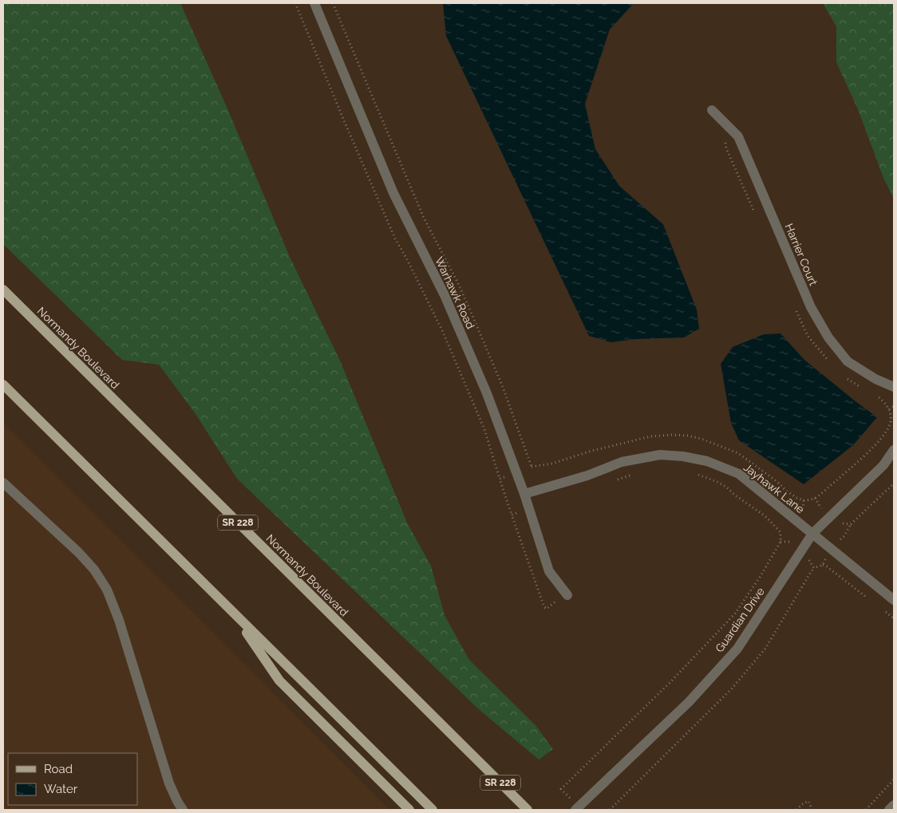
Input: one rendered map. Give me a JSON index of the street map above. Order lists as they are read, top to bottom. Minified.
{"streets":{"main road":["Normandy Boulevard","SR 228"],"street":["Harrier Court","Warhawk Road","Jayhawk Lane","Guardian Drive"]},"crossings":[["Warhawk Road","Jayhawk Lane"],["Jayhawk Lane","Guardian Drive"]],"legend":["Road","Water"]}
